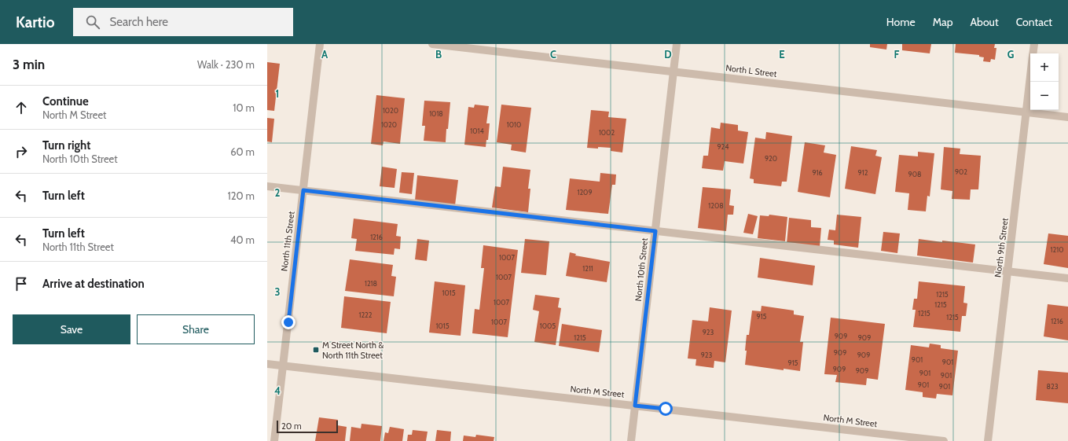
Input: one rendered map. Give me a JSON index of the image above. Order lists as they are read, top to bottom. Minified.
{"streets":{"street":["North L Street","North 11th Street","North 9th Street","North 10th Street","North M Street"]},"crossings":[["North L Street","North 9th Street"],["North L Street","North 10th Street"],["North 11th Street","North M Street"],["North 10th Street","North M Street"]],"places":{"transit":["M Street North & North 11th Street"]},"house_numbers":["1020","1018","1020","1010","1014","1002","924","920","902","916","912","908","1209","1208","1216","1210","1007","1211","1007","1218","1015","1215","1007","1215","1215","1222","915","1215","1216","1007","1015","1005","923","909","1215","909","909","923","909","901","901","915","909","909","901","901","901","901","823"],"scale_bar":"20 m","page":{"header":"Kartio","search":"Search here","nav":["Home","Map","About","Contact"],"heading":["3 min","Walk · 230 m"],"map_buttons":["+","−"],"list":[["Continue","North M Street","10 m"],["Turn right","North 10th Street","60 m"],["Turn left","120 m"],["Turn left","North 11th Street","40 m"],"Arrive at destination"],"buttons":["Save","Share"],"scale":"20 m"},"grid":{"columns":["A","B","C","D","E","F","G"],"rows":["1","2","3","4"]}}
